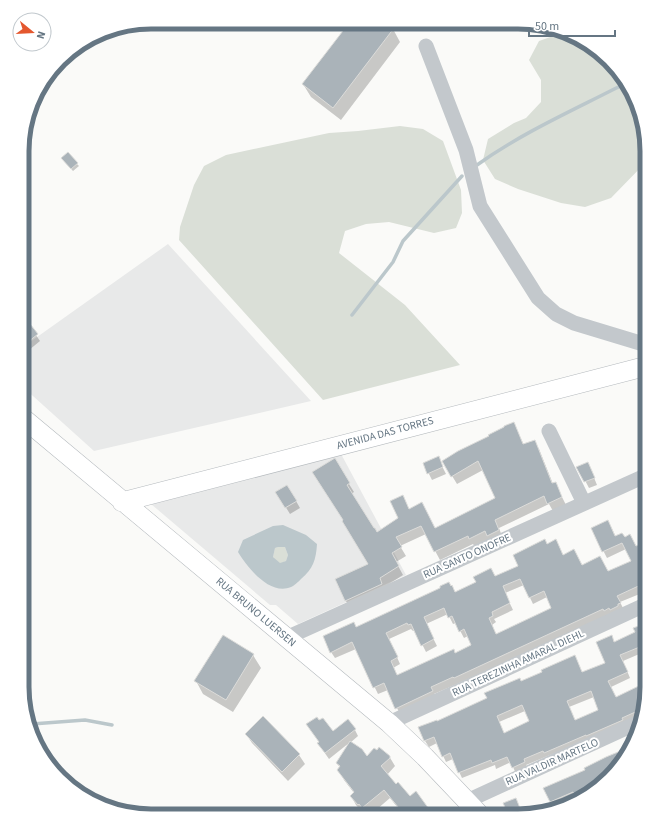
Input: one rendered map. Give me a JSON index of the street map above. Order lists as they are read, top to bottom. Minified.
{"streets":{"main road":["AVENIDA DAS TORRES","RUA BRUNO LUERSEN"],"street":["RUA SANTO ONOFRE","RUA TEREZINHA AMARAL DIEHL","RUA VALDIR MARTELO"]},"crossings":[["AVENIDA DAS TORRES","RUA BRUNO LUERSEN"],["RUA SANTO ONOFRE","RUA BRUNO LUERSEN"],["RUA BRUNO LUERSEN","RUA TEREZINHA AMARAL DIEHL"],["RUA BRUNO LUERSEN","RUA VALDIR MARTELO"]],"scale_bar":"50 m","north":"right"}
